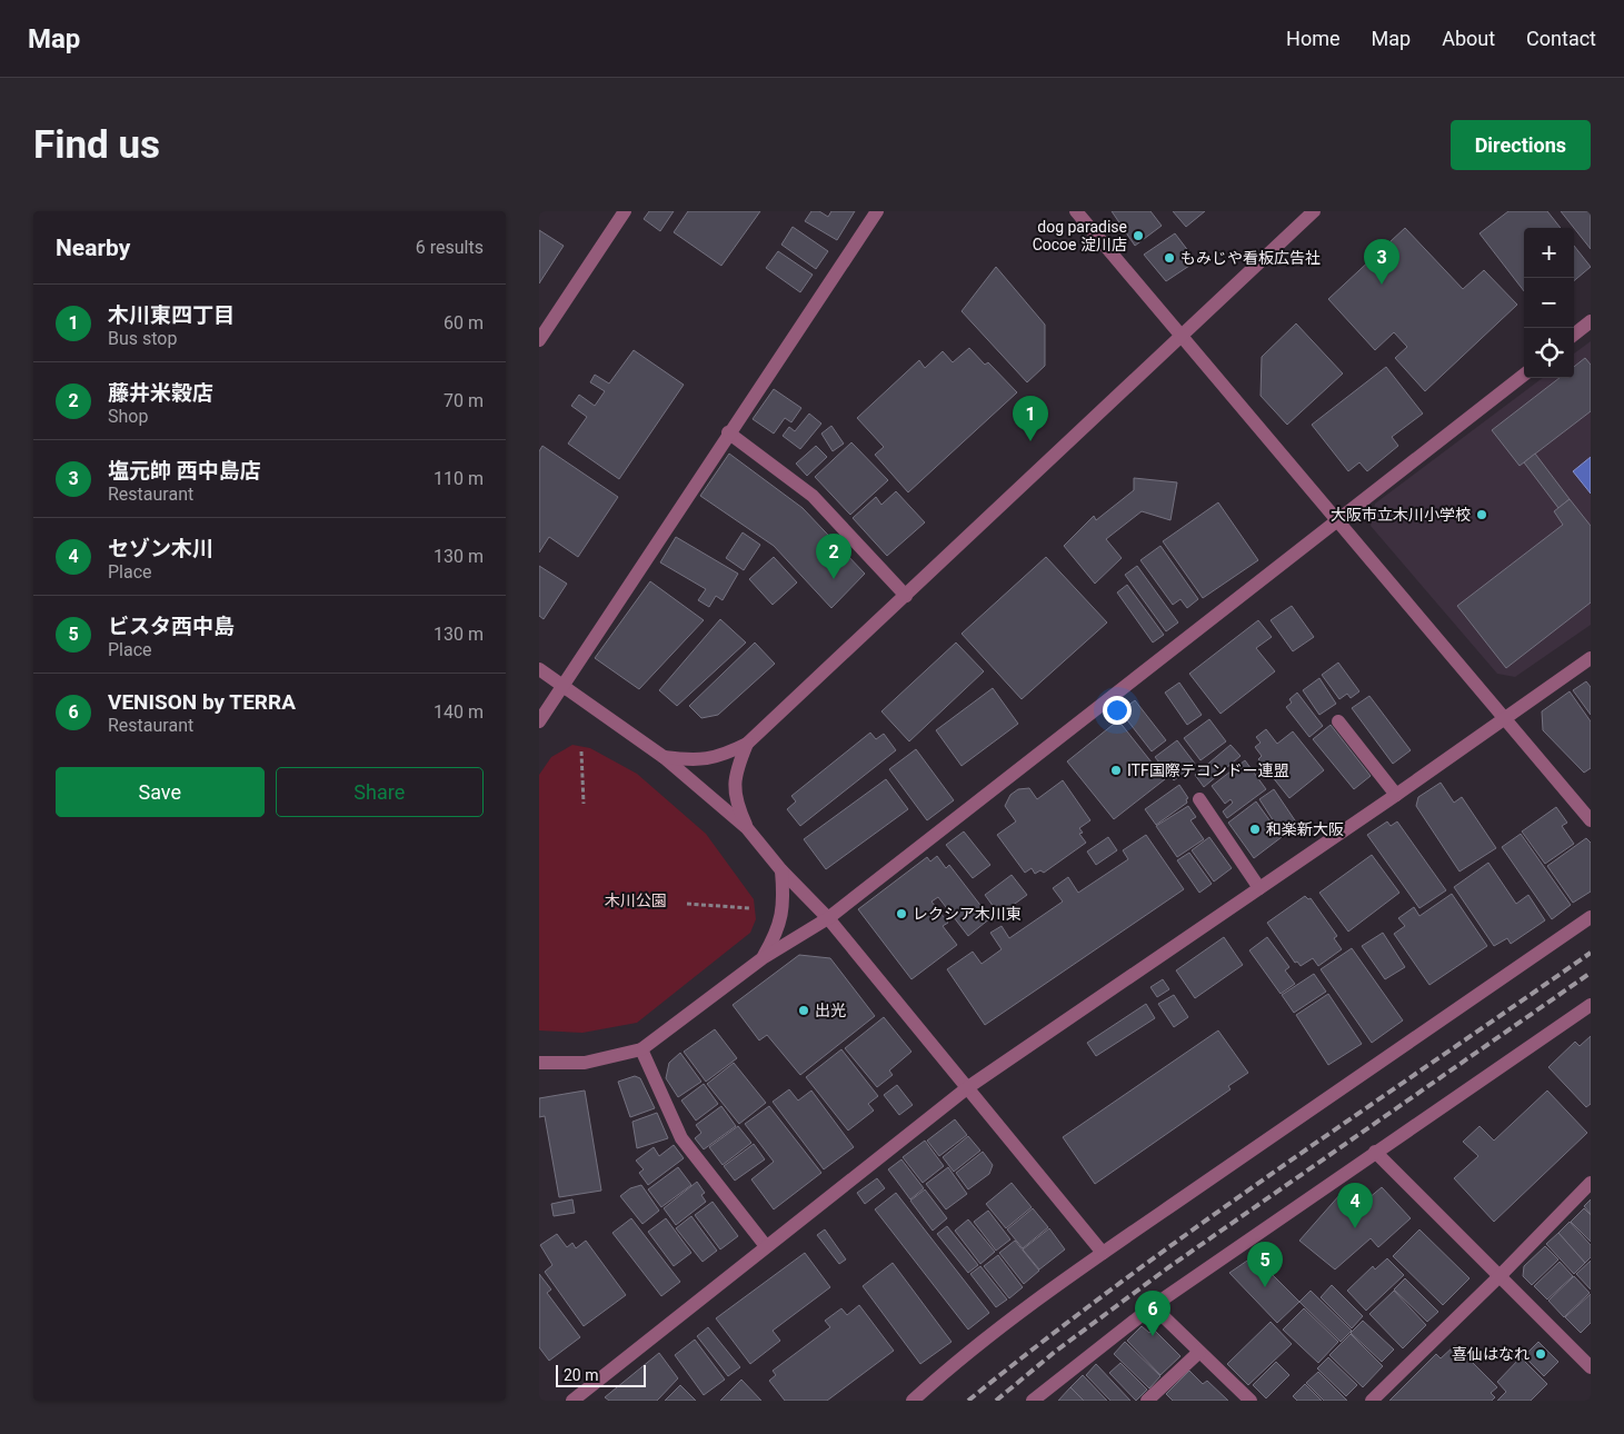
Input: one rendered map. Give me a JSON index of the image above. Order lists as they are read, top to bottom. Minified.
{"parks":["木川公園"],"places":["dog paradise Cocoe 淀川店","もみじや看板広告社","大阪市立木川小学校","ITF国際テコンドー連盟","和楽新大阪","レクシア木川東","出光","喜仙はなれ"],"scale_bar":"20 m","page":{"header":"Map","nav":["Home","Map","About","Contact"],"buttons":["Directions",["Save","Share"]],"title":"Find us","heading":["Nearby","6 results"],"map_buttons":["+","−"],"pins":["3","1","2","4","5","6"],"list":[{"mark":"1","name":"木川東四丁目","note":"Bus stop","value":"60 m"},{"mark":"2","name":"藤井米穀店","note":"Shop","value":"70 m"},{"mark":"3","name":"塩元帥 西中島店","note":"Restaurant","value":"110 m"},{"mark":"4","name":"セゾン木川","note":"Place","value":"130 m"},{"mark":"5","name":"ビスタ西中島","note":"Place","value":"130 m"},{"mark":"6","name":"VENISON by TERRA","note":"Restaurant","value":"140 m"}],"scale":"20 m"}}
